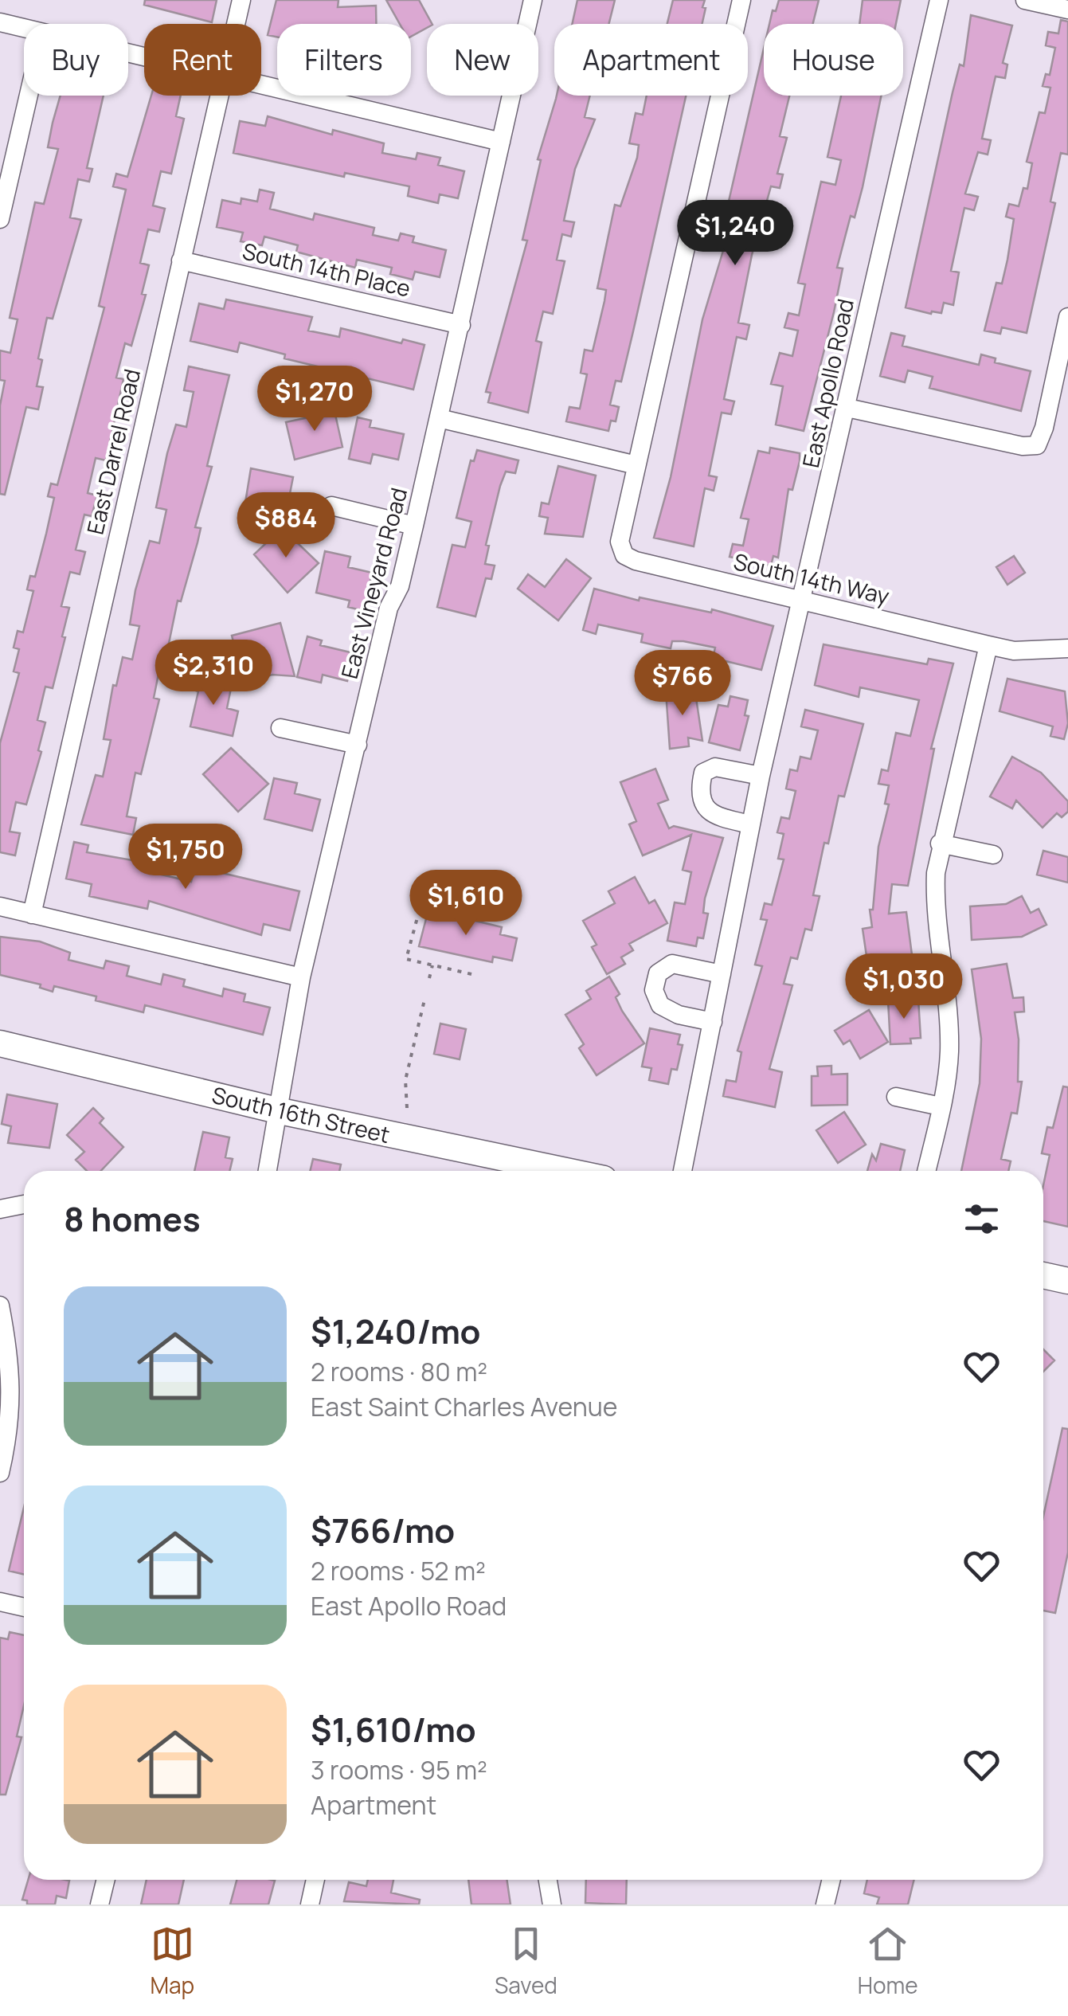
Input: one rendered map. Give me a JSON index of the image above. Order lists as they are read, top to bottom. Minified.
{"streets":{"main road":["South 16th Street"],"street":["South 14th Place","East Apollo Road","East Darrel Road","South 14th Way","East Vineyard Road"]},"crossings":[["South 14th Place","East Darrel Road"],["South 14th Place","East Vineyard Road"],["East Apollo Road","South 14th Way"],["East Vineyard Road","South 16th Street"]],"page":{"chip":["Buy","Rent","Filters","New","Apartment","House"],"price":["$1,240","$1,270","$884","$2,310","$766","$1,750","$1,610","$1,030"],"heading":"8 homes","list":[{"name":"$1,240/mo","note":"2 rooms · 80 m² · East Saint Charles Avenue"},{"name":"$766/mo","note":"2 rooms · 52 m² · East Apollo Road"},{"name":"$1,610/mo","note":"3 rooms · 95 m² · Apartment"}],"tabs":["Map","Saved","Home"]}}
